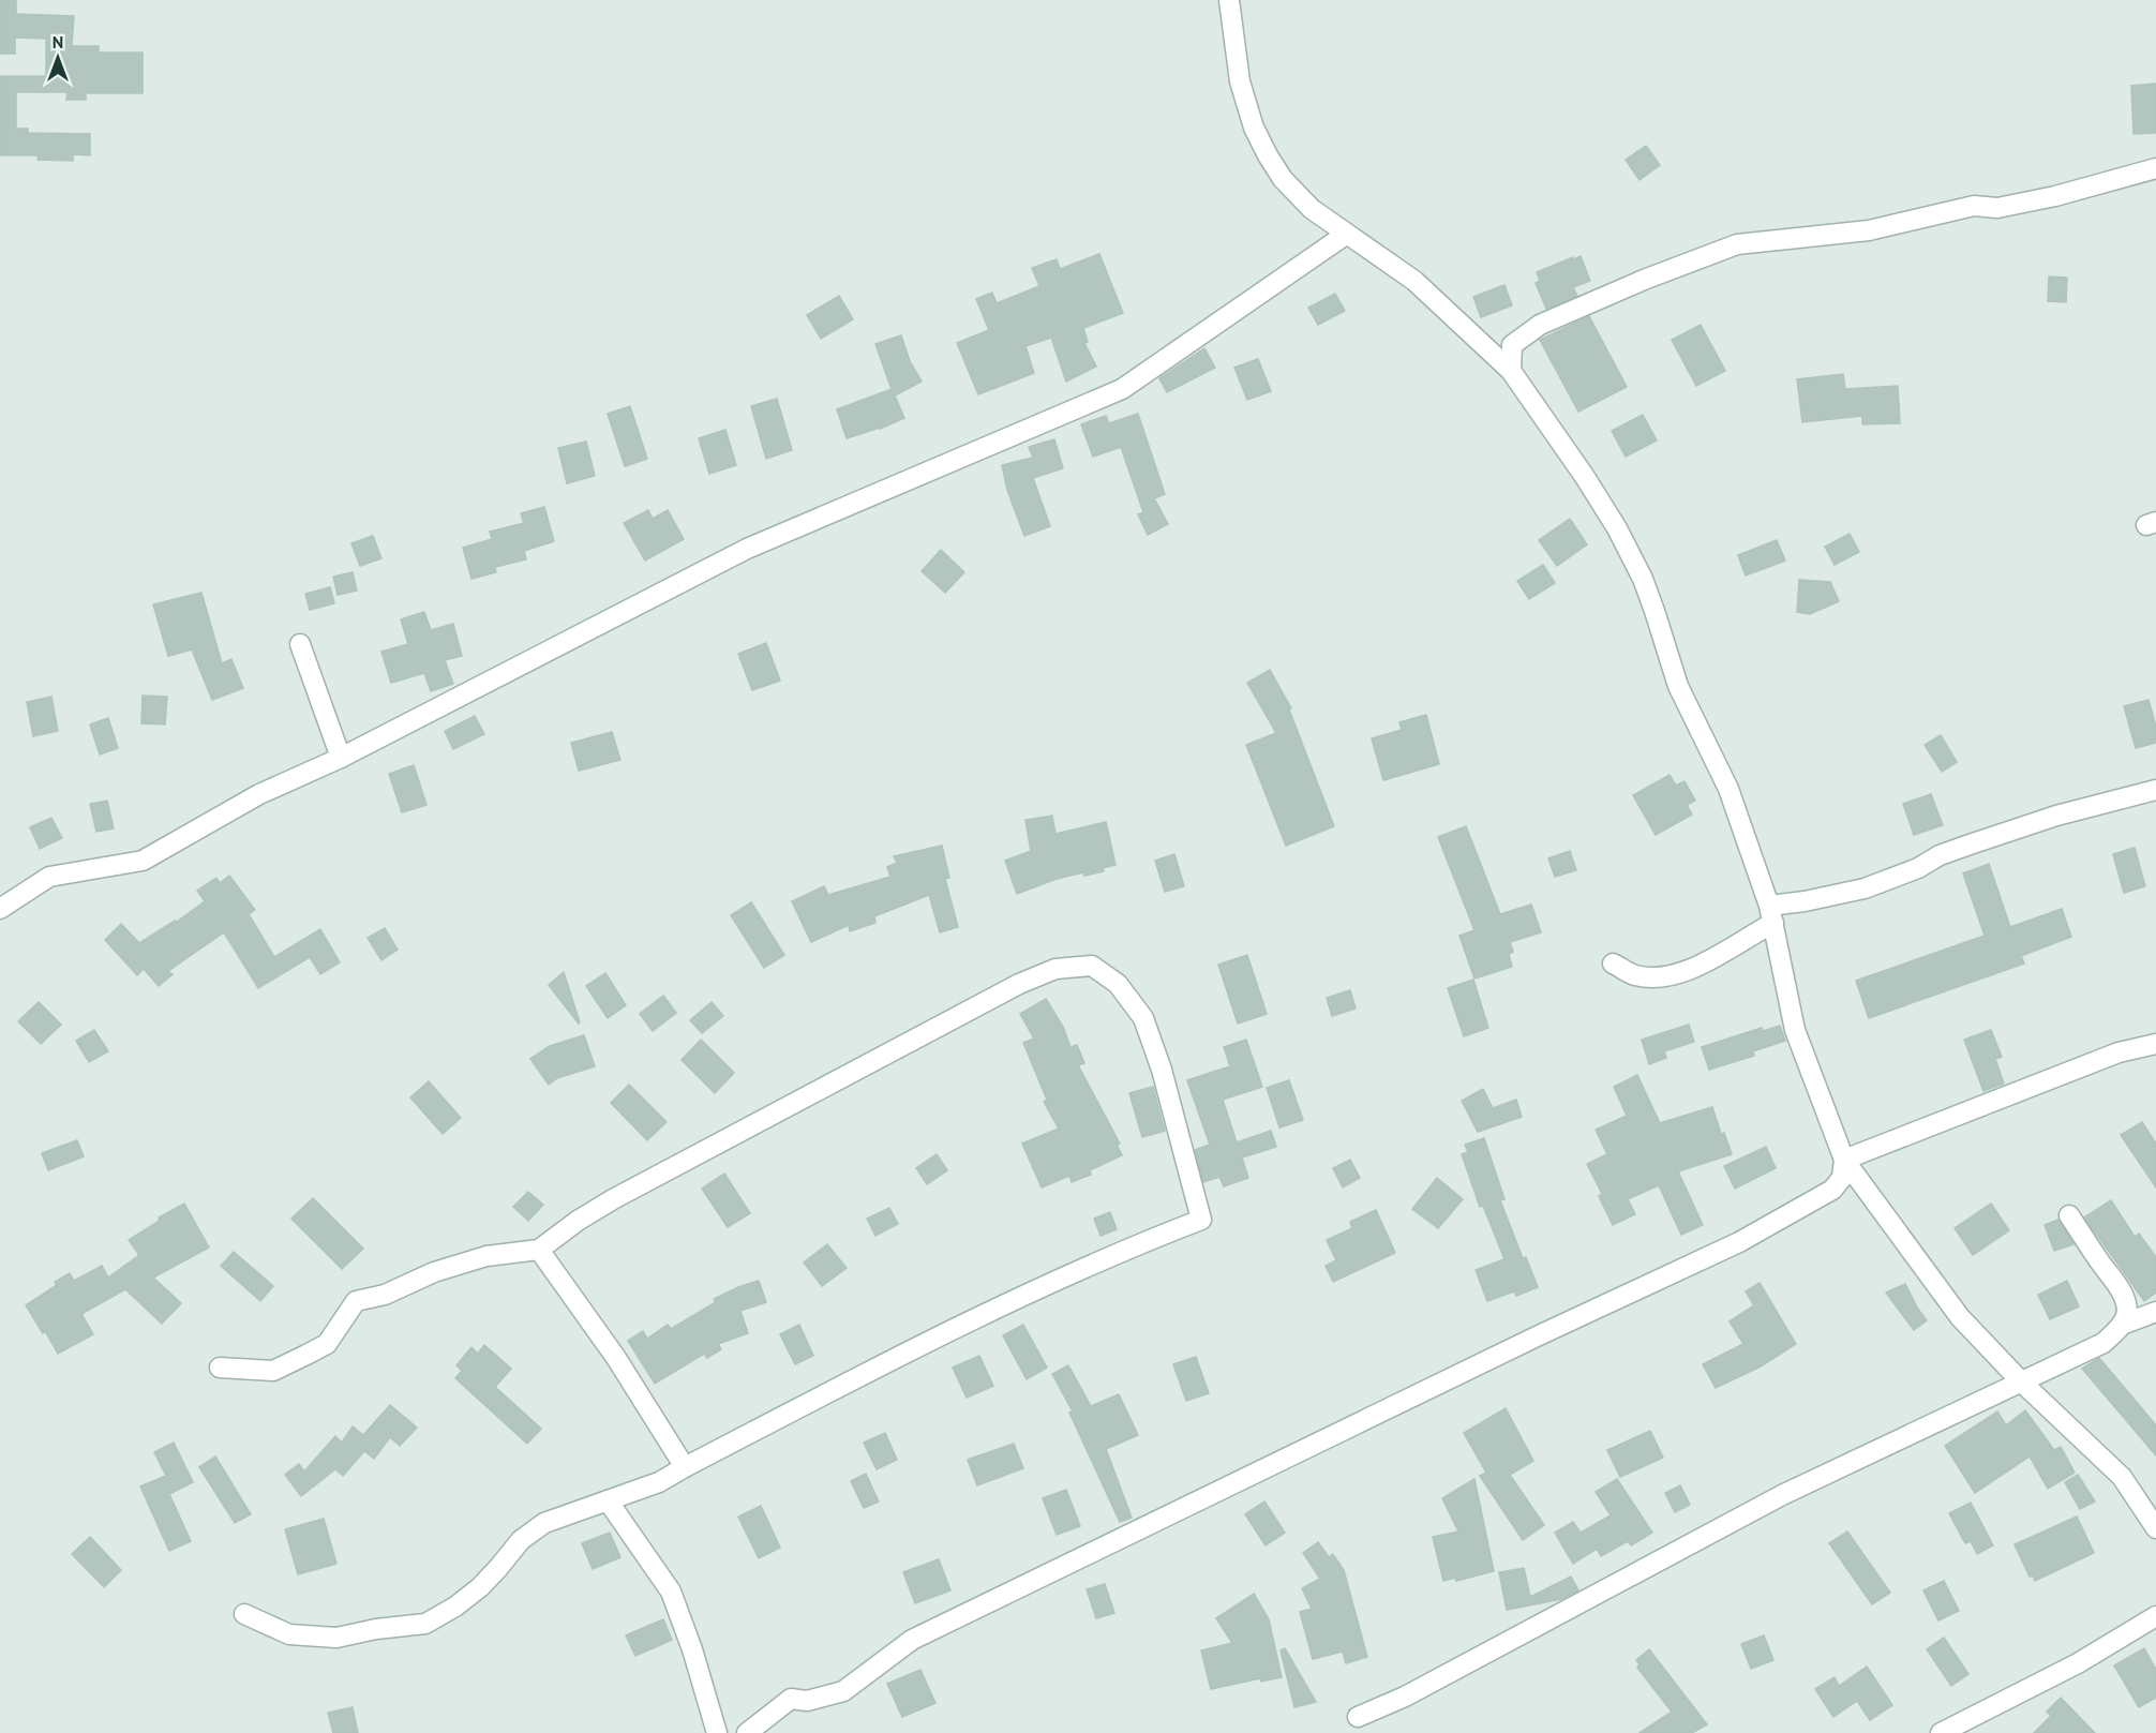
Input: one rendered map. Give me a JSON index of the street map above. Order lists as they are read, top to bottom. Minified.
{"north":"top"}
